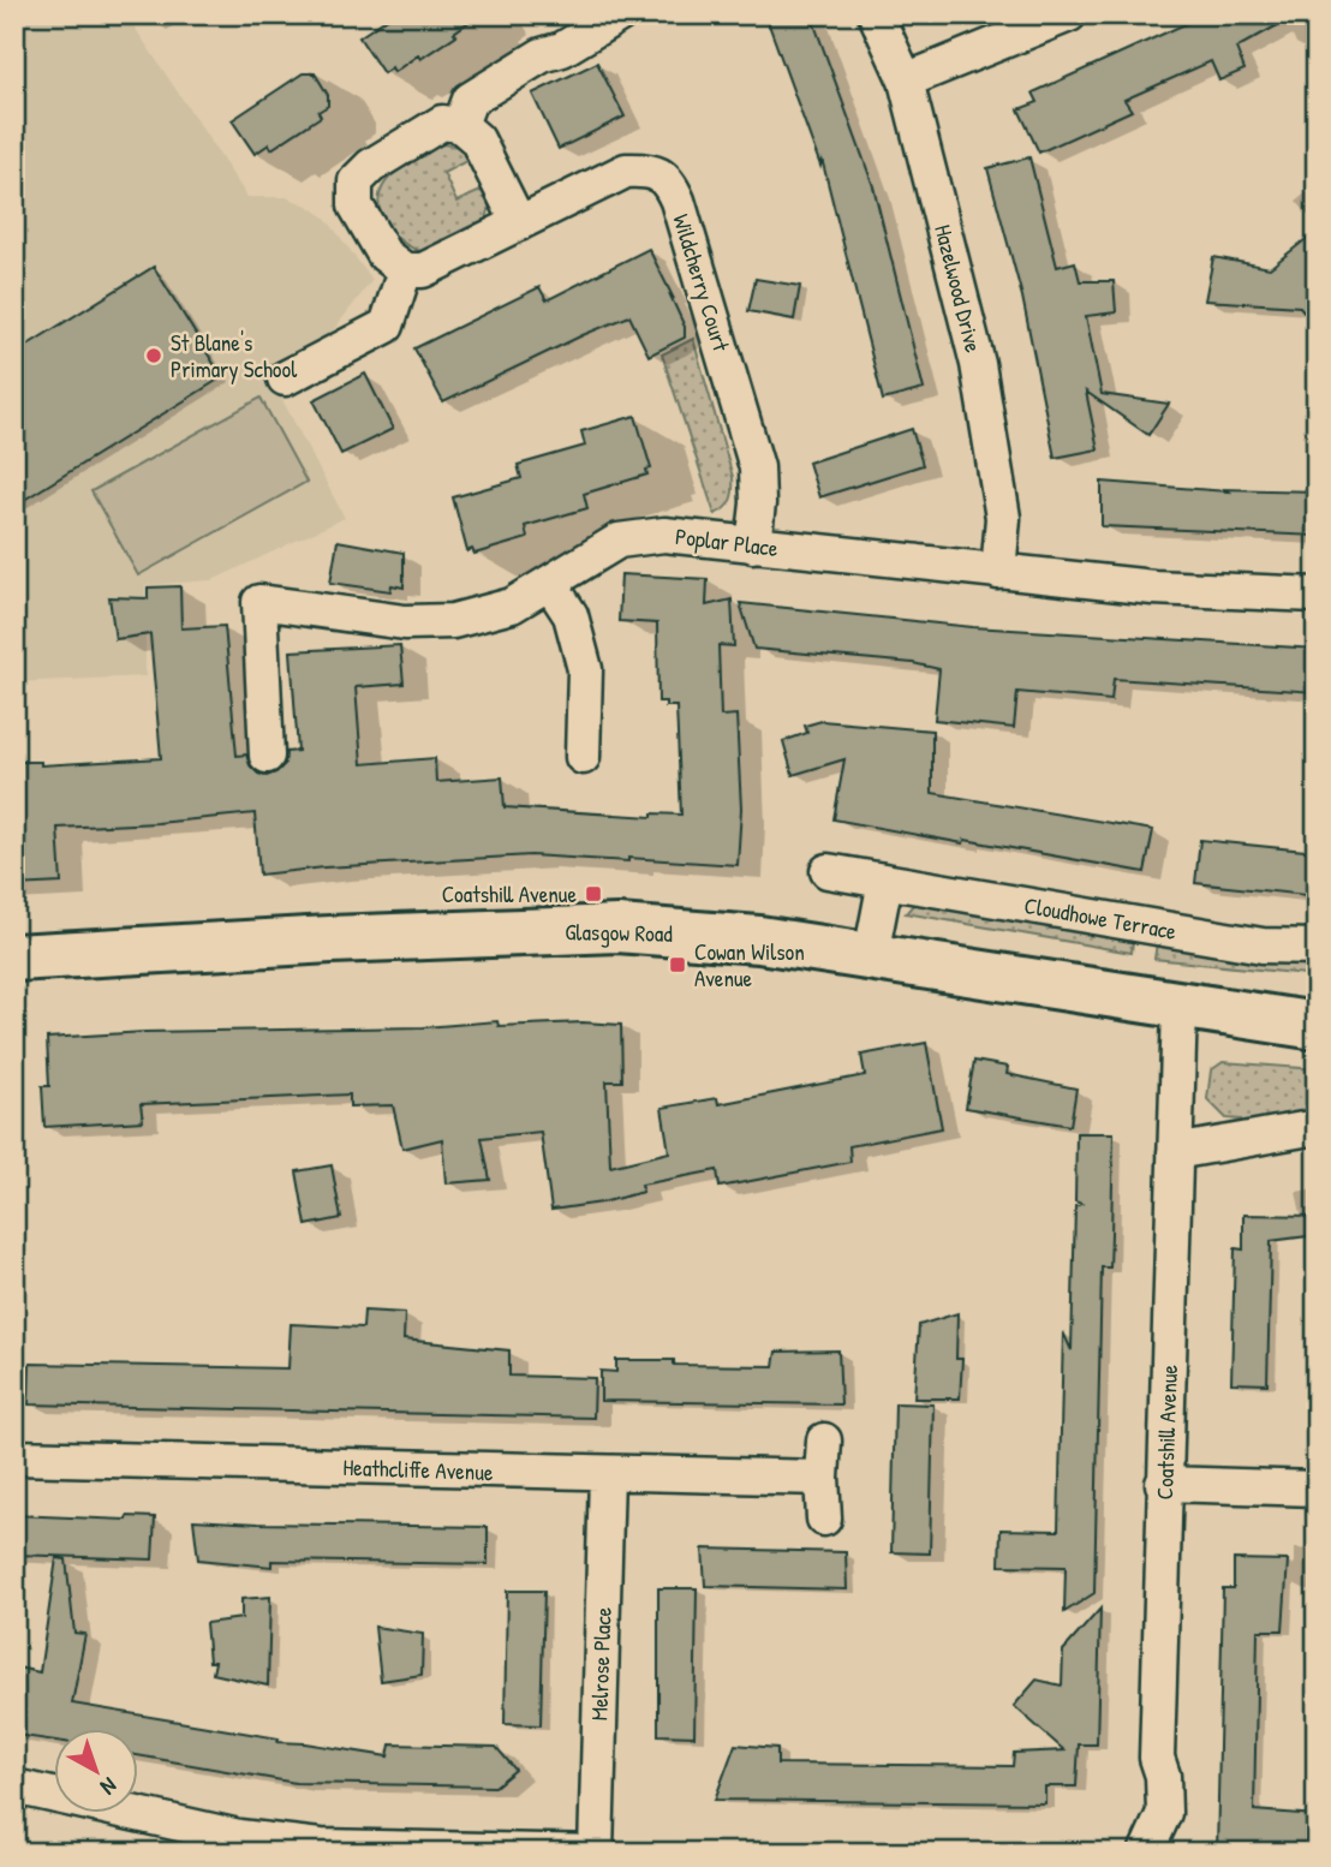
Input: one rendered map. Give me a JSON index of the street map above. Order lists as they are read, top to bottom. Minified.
{"streets":{"main road":["Glasgow Road"],"street":["Wildcherry Court","Hazelwood Drive","Poplar Place","Cloudhowe Terrace","Coatshill Avenue","Heathcliffe Avenue","Melrose Place"]},"crossings":[["Wildcherry Court","Poplar Place"],["Hazelwood Drive","Poplar Place"],["Glasgow Road","Coatshill Avenue"],["Heathcliffe Avenue","Melrose Place"]],"places":{"other":["St Blane's Primary School"],"transit":["Coatshill Avenue","Cowan Wilson Avenue"]},"north":"bottom right"}
